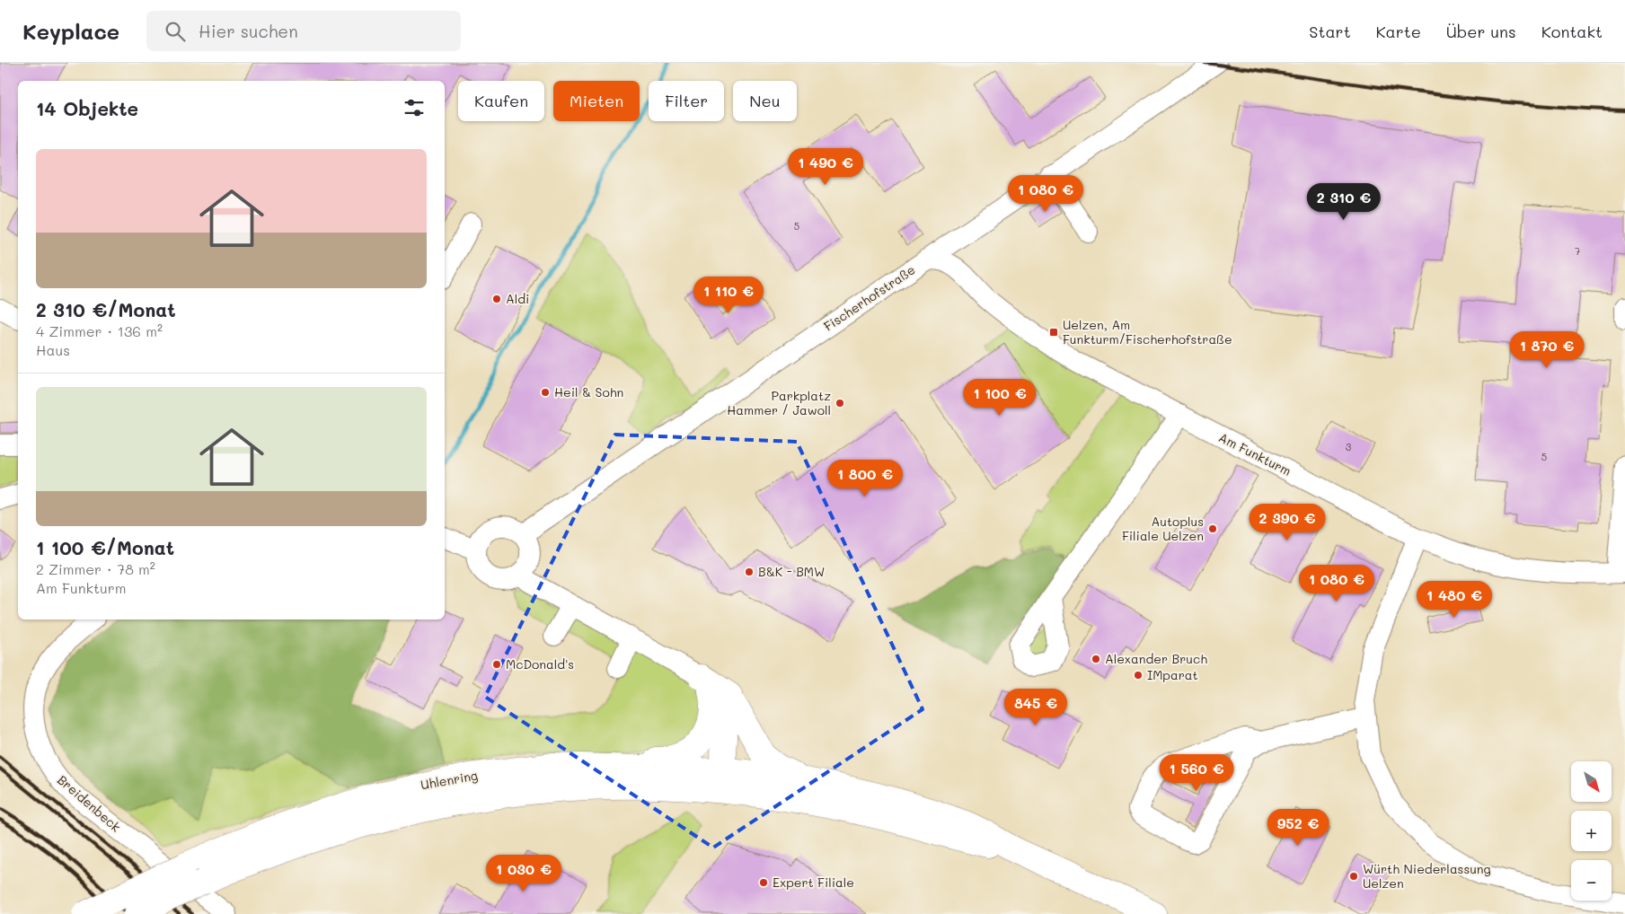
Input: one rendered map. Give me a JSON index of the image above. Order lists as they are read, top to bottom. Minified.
{"streets":{"main road":["Uhlenring"],"street":["Fischerhofstraße","Am Funkturm","Breidenbeck"]},"crossings":[["Fischerhofstraße","Am Funkturm"]],"places":{"other":["Aldi","Heil & Sohn","Parkplatz Hammer / Jawoll","Autoplus Filiale Uelzen","B&K - BMW","Alexander Bruch","McDonald's","IMparat","Würth Niederlassung Uelzen","Expert Filiale"],"transit":["Uelzen, Am Funkturm/Fischerhofstraße"]},"house_numbers":["5","7","3","5"],"north":"bottom right","page":{"header":"Keyplace","search":"Hier suchen","nav":["Start","Karte","Über uns","Kontakt"],"chip":["Kaufen","Mieten","Filter","Neu"],"heading":"14 Objekte","list":[{"name":"2 310 €/Monat","note":"4 Zimmer · 136 m² · Haus"},{"name":"1 100 €/Monat","note":"2 Zimmer · 78 m² · Am Funkturm"}],"price":["1 490 €","1 080 €","2 310 €","1 110 €","1 870 €","1 100 €","1 800 €","2 390 €","1 080 €","1 480 €","845 €","1 560 €","952 €","1 030 €"],"map_buttons":["+","−"]}}
